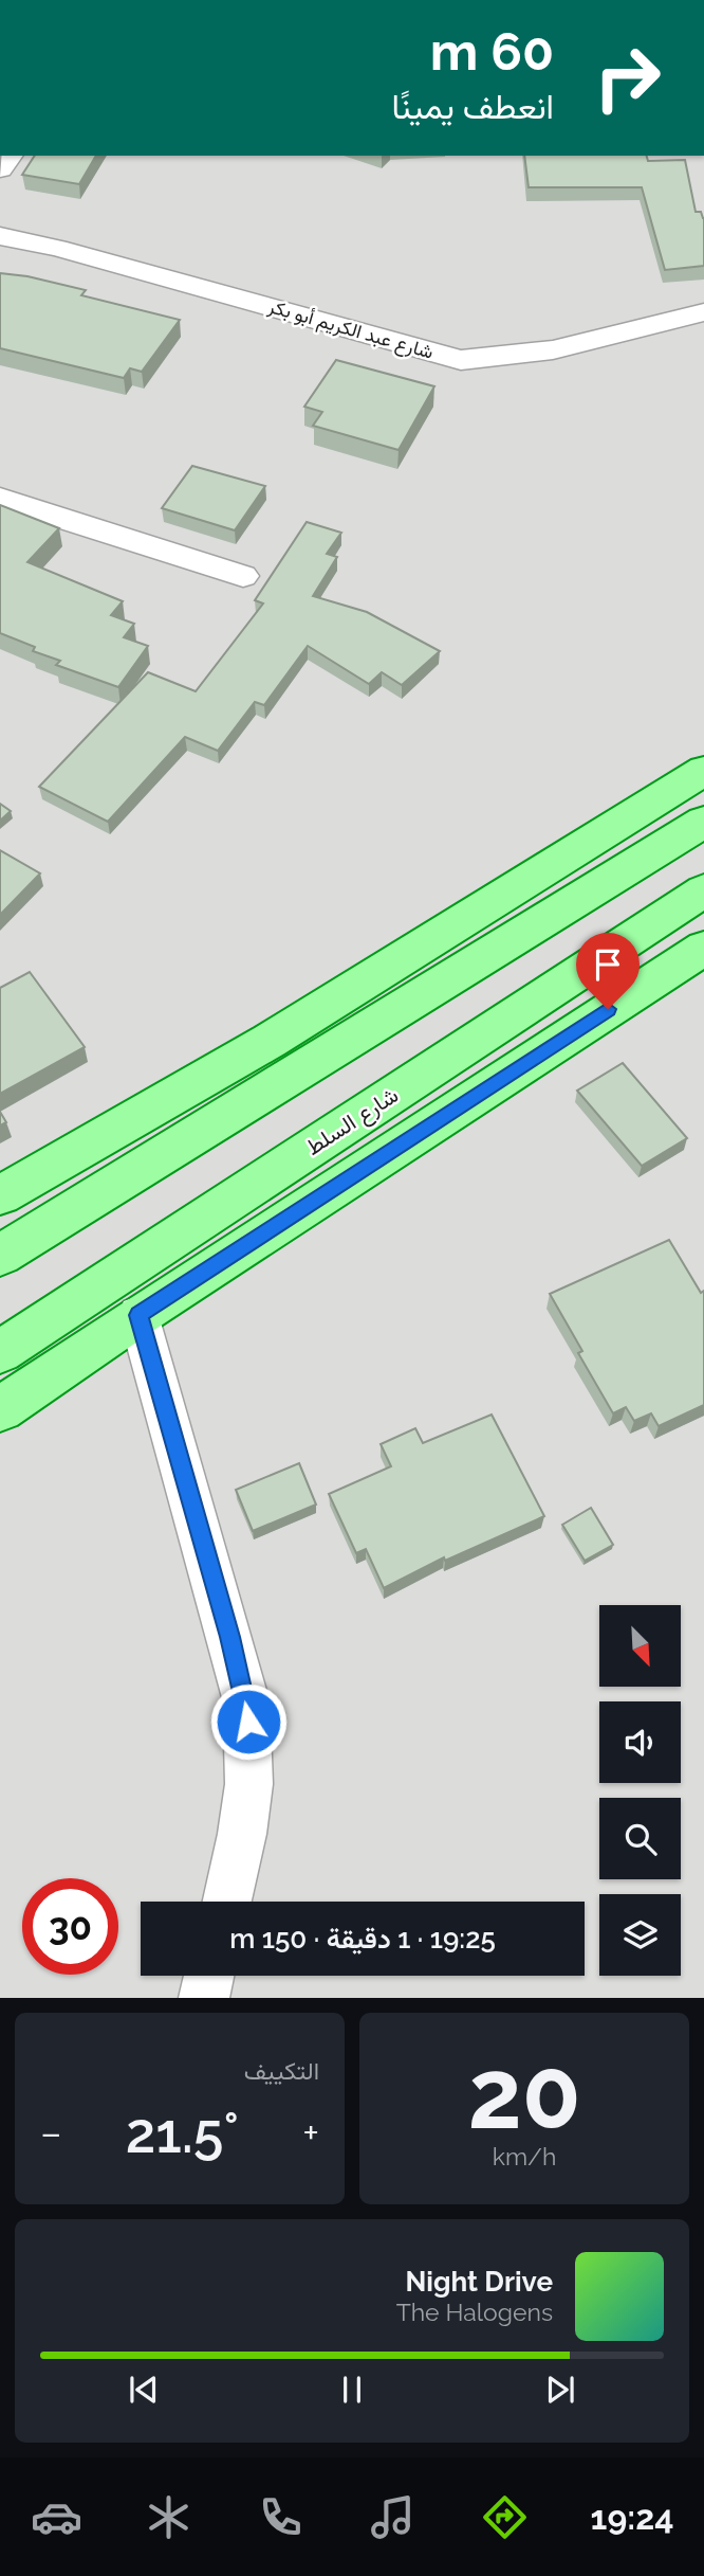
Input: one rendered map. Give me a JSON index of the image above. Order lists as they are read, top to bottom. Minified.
{"streets":{"main road":["شارع السلط"],"street":["شارع عبد الكريم أبو بكر"]},"north":"bottom right","page":{"turn":["60 m","انعطف يمينًا"],"limit":"30","trip":"19:25 · 1 دقيقة · 150 m","tile":[["20","km/h"],"التكييف"],"heat":["−","21.5°","+"],"song":["Night Drive","The Halogens"],"tabs":"19:24"}}
